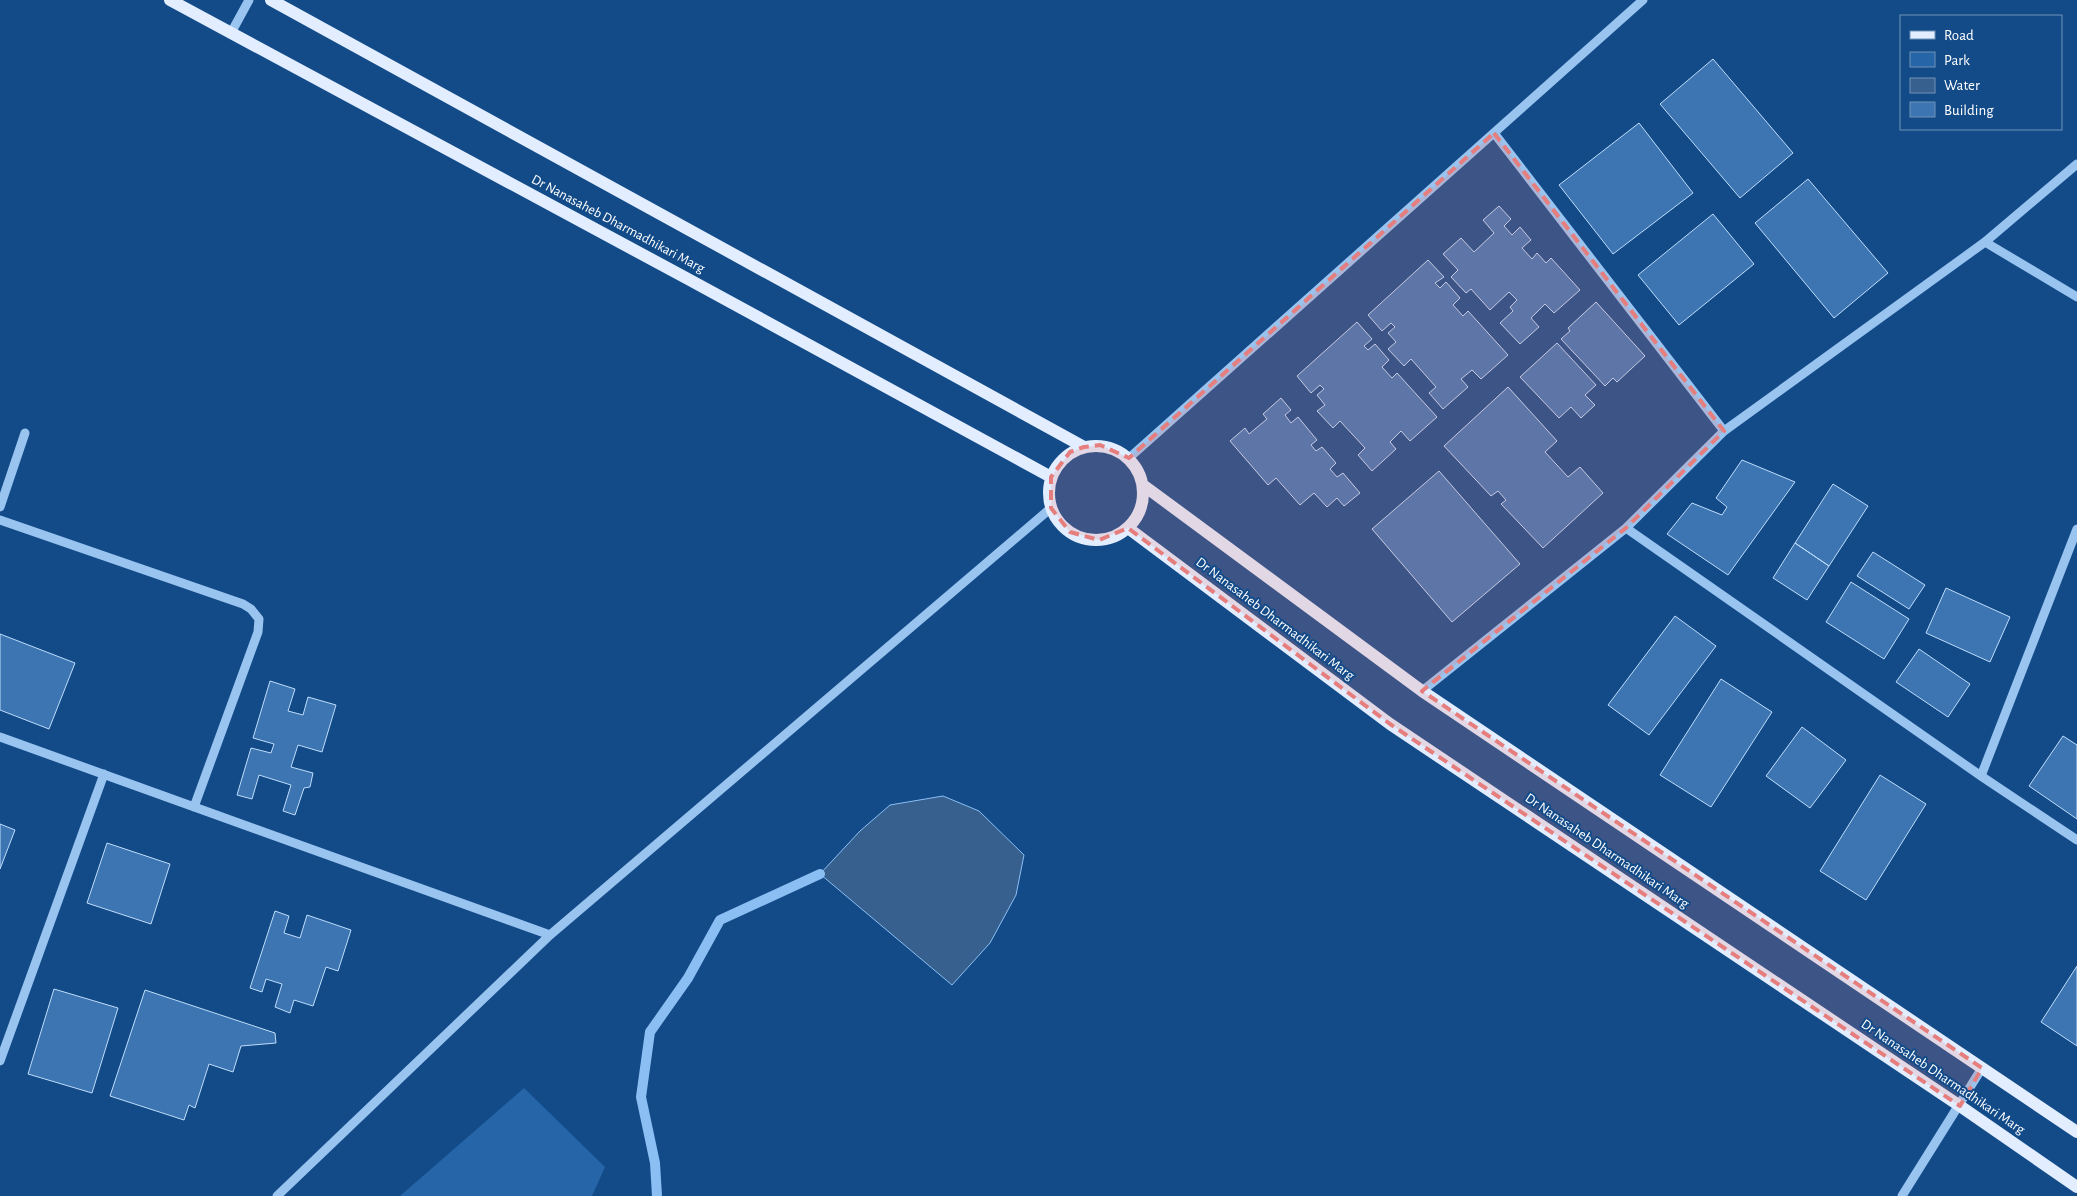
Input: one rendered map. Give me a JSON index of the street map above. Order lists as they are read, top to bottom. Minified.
{"streets":{"main road":["Dr Nanasaheb Dharmadhikari Marg"]},"legend":["Road","Park","Water","Building"]}
